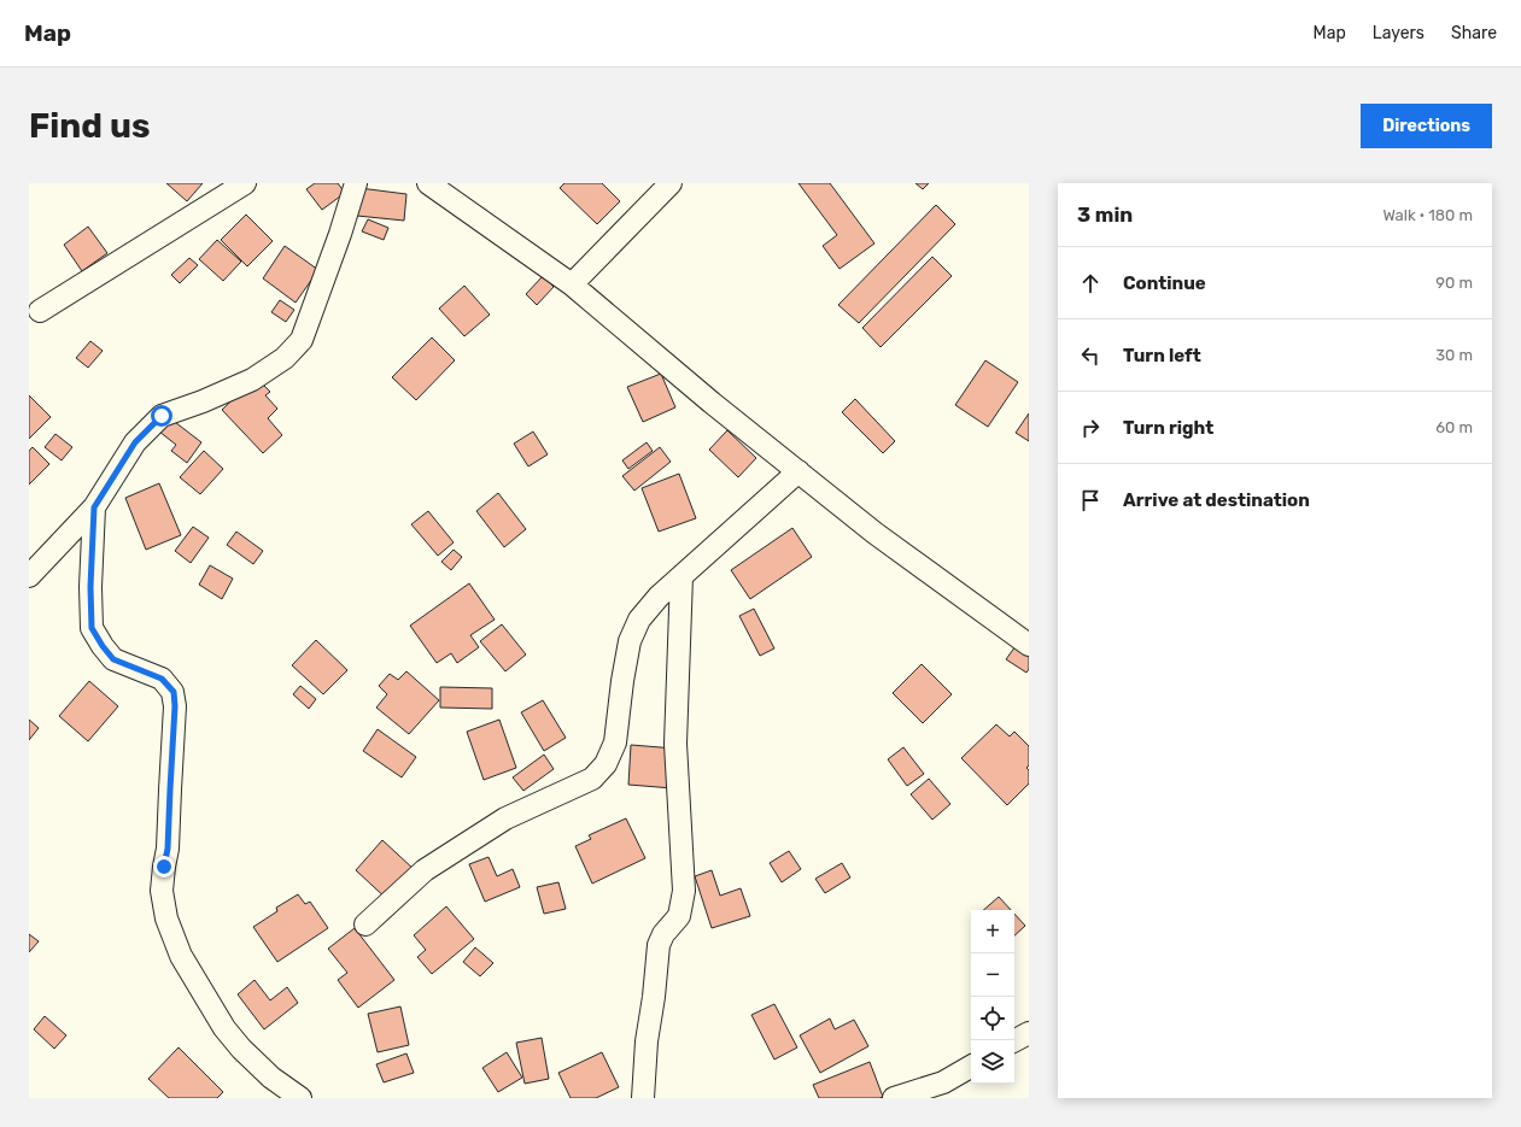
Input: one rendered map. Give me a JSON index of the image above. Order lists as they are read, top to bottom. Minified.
{"page":{"header":"Map","nav":["Map","Layers","Share"],"buttons":"Directions","title":"Find us","heading":["3 min","Walk · 180 m"],"list":[["Continue","90 m"],["Turn left","30 m"],["Turn right","60 m"],"Arrive at destination"],"map_buttons":["+","−"]}}
